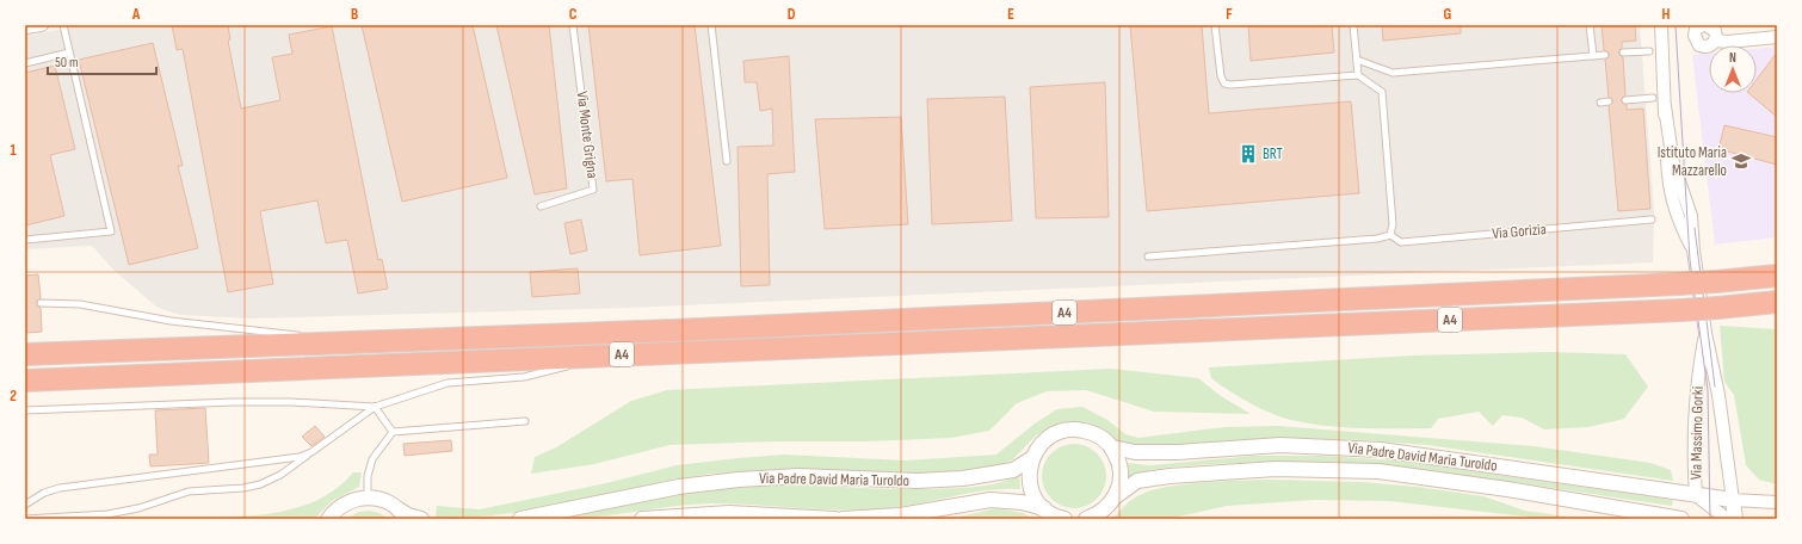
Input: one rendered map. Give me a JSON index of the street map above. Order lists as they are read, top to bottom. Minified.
{"streets":{"highway":["A4"],"street":["Via Massimo Gorki","Via Padre David Maria Turoldo"],"lane":["Via Monte Grigna","Via Gorizia"]},"crossings":[["Via Massimo Gorki","Via Padre David Maria Turoldo"]],"places":{"building":["BRT"],"school or university":["Istituto Maria Mazzarello"]},"scale_bar":"50 m","north":"top","grid":{"columns":["A","B","C","D","E","F","G","H"],"rows":["1","2"]}}
